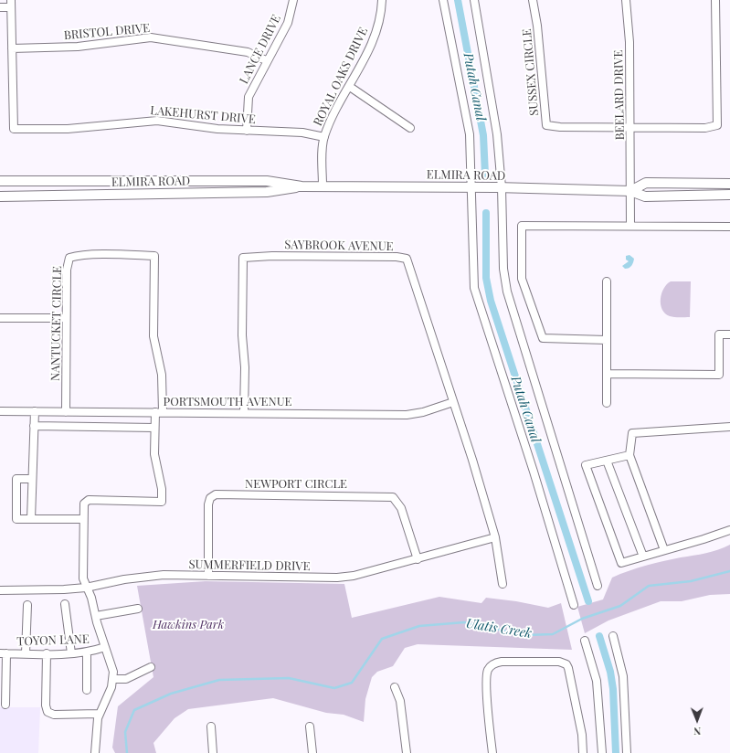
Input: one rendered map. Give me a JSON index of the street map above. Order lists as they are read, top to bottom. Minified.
{"streets":{"main road":["ELMIRA ROAD"],"street":["BRISTOL DRIVE","LANCE DRIVE","SUSSEX CIRCLE","ROYAL OAKS DRIVE","BEELARD DRIVE","LAKEHURST DRIVE","SAYBROOK AVENUE","NANTUCKET CIRCLE","PORTSMOUTH AVENUE","NEWPORT CIRCLE","SUMMERFIELD DRIVE","TOYON LANE"]},"crossings":[["BRISTOL DRIVE","LANCE DRIVE"],["BRISTOL DRIVE","LAKEHURST DRIVE"],["LANCE DRIVE","LAKEHURST DRIVE"],["SUSSEX CIRCLE","BEELARD DRIVE"],["ROYAL OAKS DRIVE","LAKEHURST DRIVE"],["ROYAL OAKS DRIVE","ELMIRA ROAD"],["BEELARD DRIVE","ELMIRA ROAD"],["SAYBROOK AVENUE","PORTSMOUTH AVENUE"],["SAYBROOK AVENUE","SUMMERFIELD DRIVE"],["NANTUCKET CIRCLE","PORTSMOUTH AVENUE"],["NEWPORT CIRCLE","SUMMERFIELD DRIVE"]],"water":["Putah Canal","Ulatis Creek"],"parks":["Hawkins Park"],"north":"bottom"}
